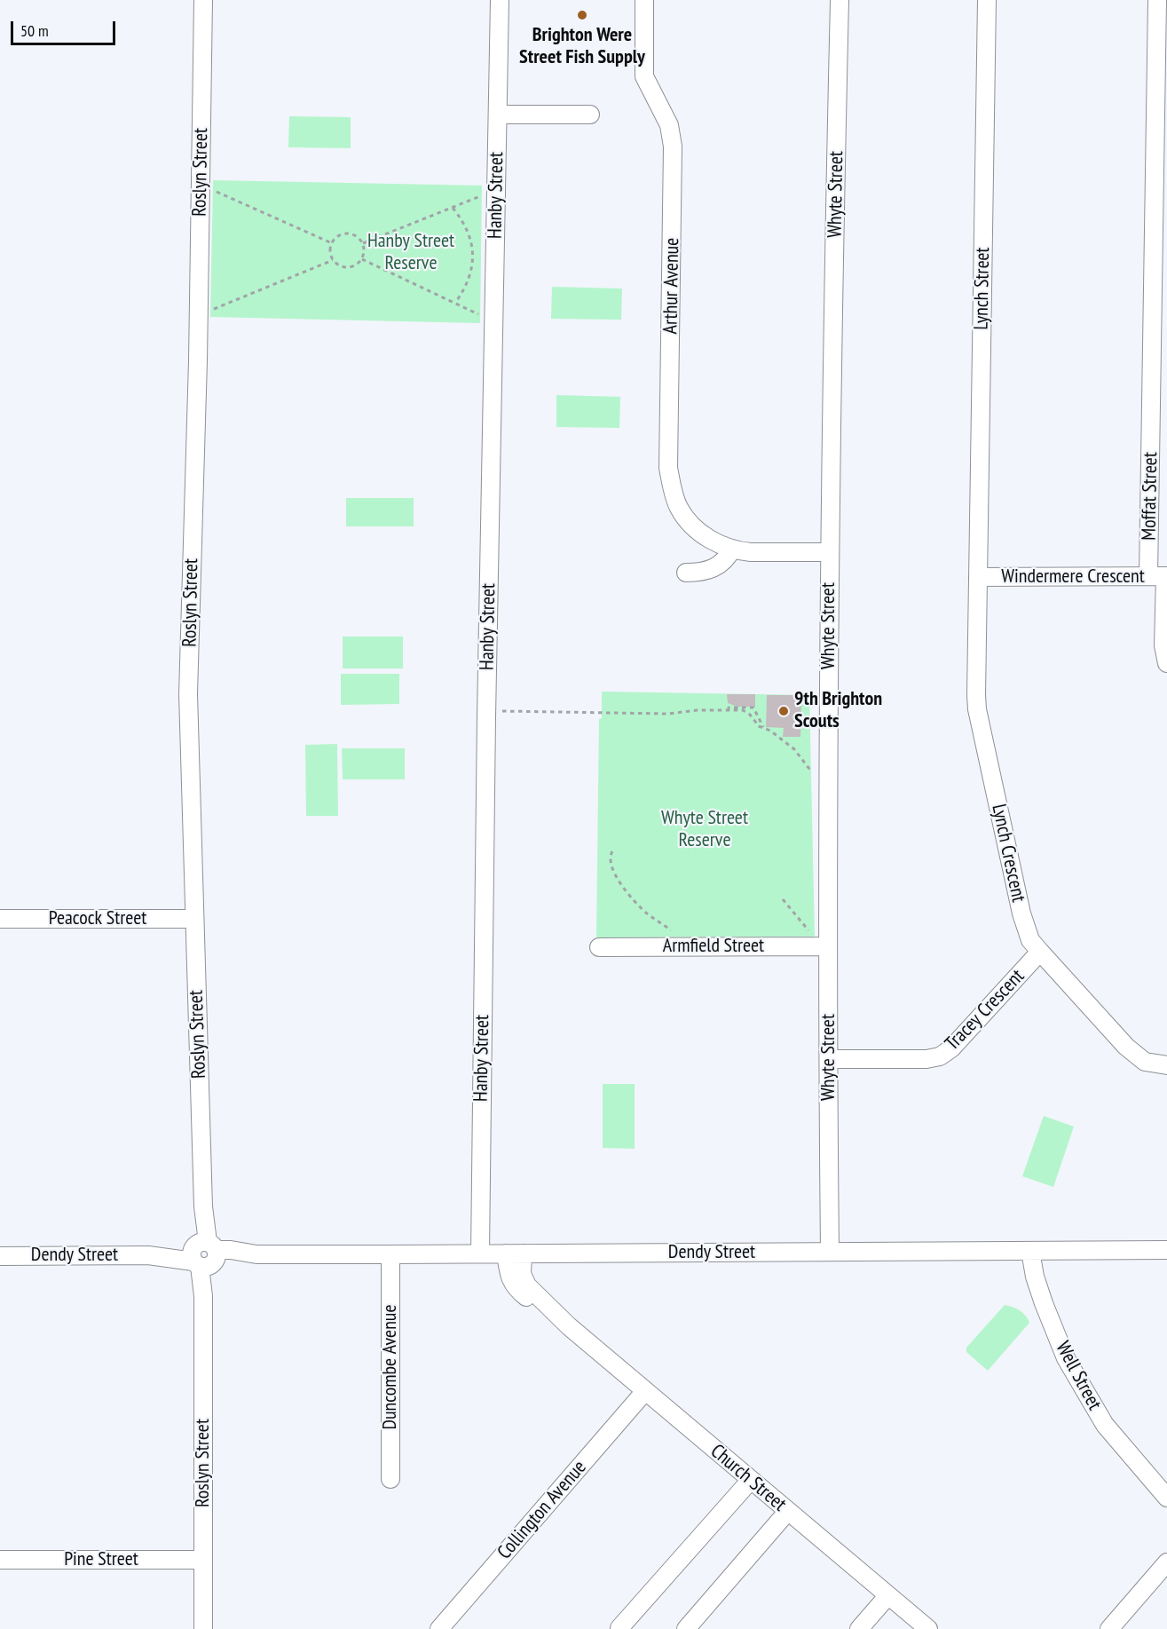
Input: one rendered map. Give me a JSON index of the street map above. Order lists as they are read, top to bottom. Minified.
{"streets":{"street":["Roslyn Street","Whyte Street","Hanby Street","Arthur Avenue","Lynch Street","Moffat Street","Windermere Crescent","Lynch Crescent","Peacock Street","Armfield Street","Tracey Crescent","Dendy Street","Duncombe Avenue","Well Street","Church Street","Collington Avenue","Pine Street"]},"crossings":[["Roslyn Street","Peacock Street"],["Roslyn Street","Dendy Street"],["Roslyn Street","Pine Street"],["Whyte Street","Arthur Avenue"],["Whyte Street","Armfield Street"],["Whyte Street","Tracey Crescent"],["Whyte Street","Dendy Street"],["Hanby Street","Dendy Street"],["Lynch Street","Windermere Crescent"],["Lynch Street","Lynch Crescent"],["Moffat Street","Windermere Crescent"],["Windermere Crescent","Lynch Crescent"],["Lynch Crescent","Tracey Crescent"],["Dendy Street","Duncombe Avenue"],["Dendy Street","Well Street"],["Dendy Street","Church Street"],["Church Street","Collington Avenue"]],"parks":["Hanby Street Reserve","Whyte Street Reserve"],"places":["Brighton Were Street Fish Supply","9th Brighton Scouts"],"scale_bar":"50 m"}
